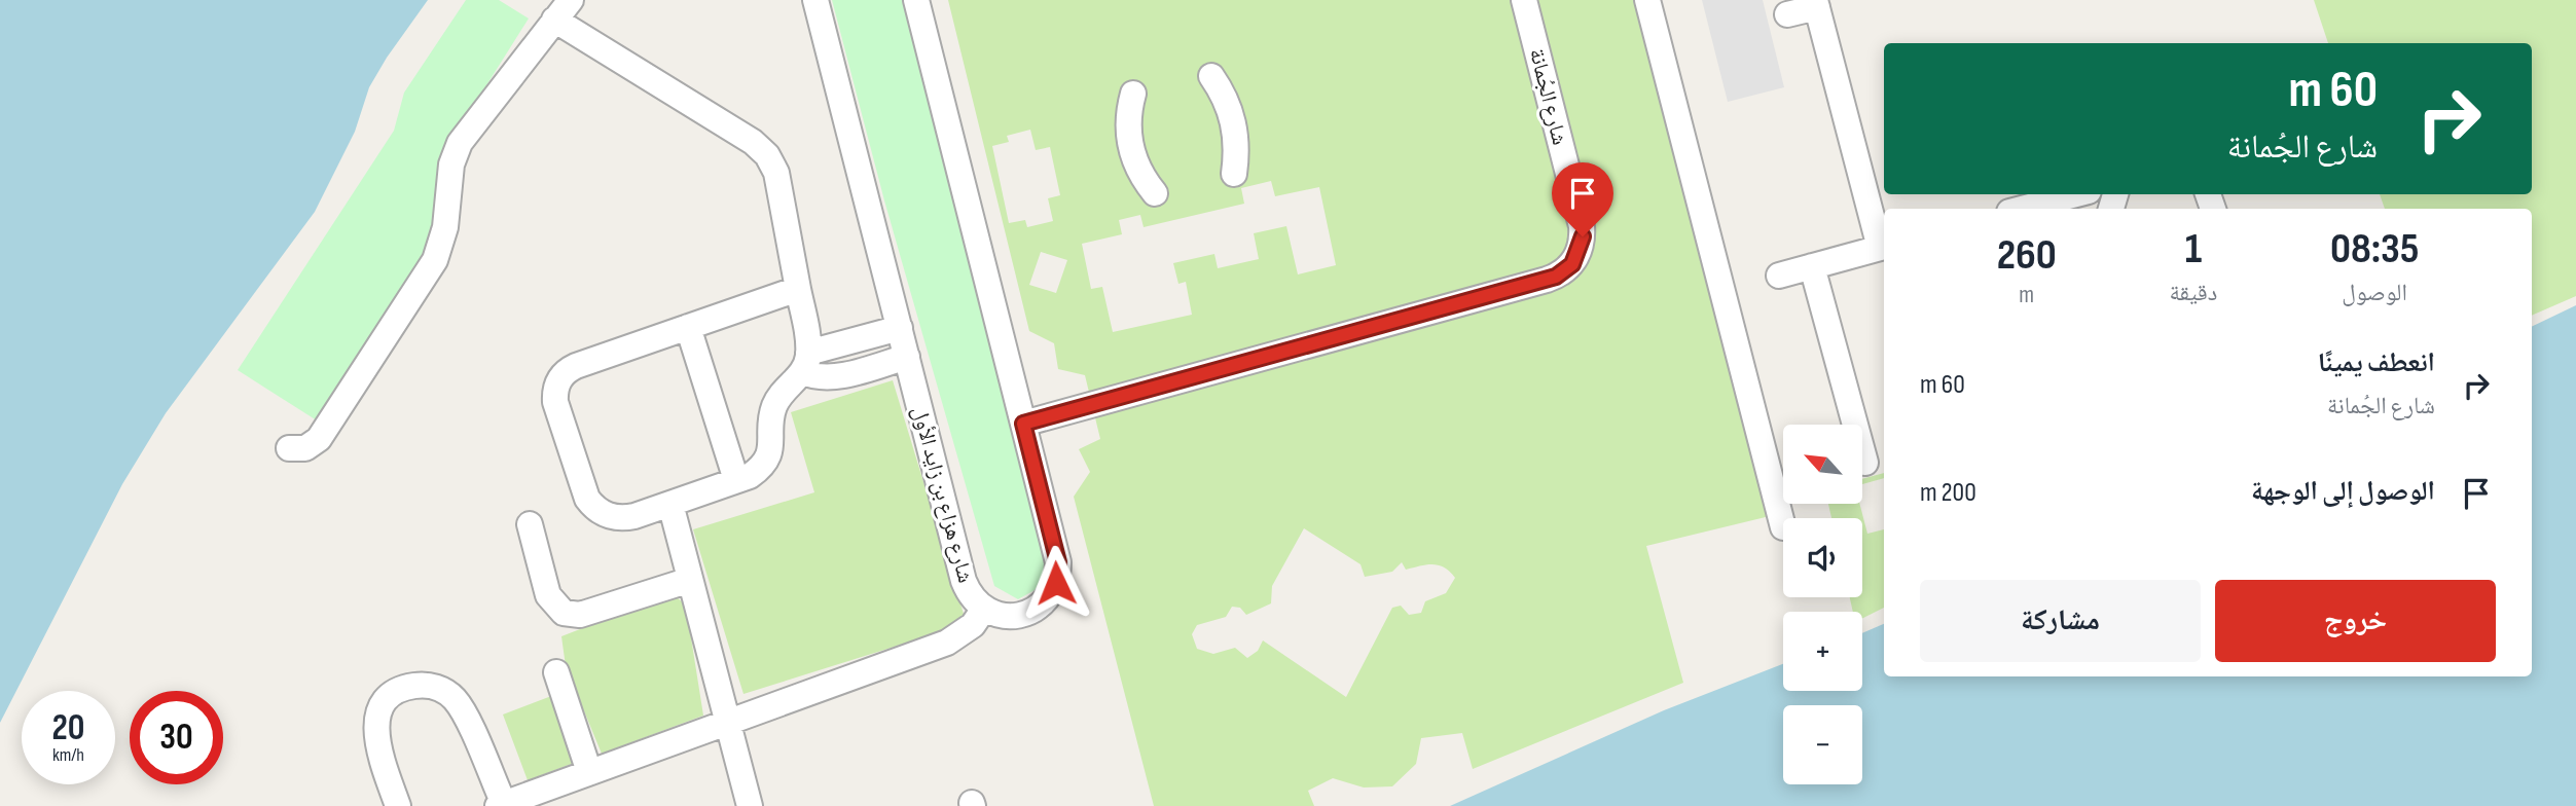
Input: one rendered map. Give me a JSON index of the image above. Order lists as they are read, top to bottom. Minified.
{"streets":{"street":["شارع الجُمانة","شارع هزاع بن زايد الأول"]},"crossings":[["شارع الجُمانة","شارع هزاع بن زايد الأول"]],"north":"top left","page":{"turn":["60 m","شارع الجُمانة"],"eta":["08:35","الوصول","1","دقيقة","260","m"],"list":[{"name":"انعطف يمينًا","note":"شارع الجُمانة","value":"60 m"},{"name":"الوصول إلى الوجهة","value":"200 m"}],"map_buttons":["+","−"],"buttons":["خروج","مشاركة"],"speed":"20 km/h","limit":"30"}}
